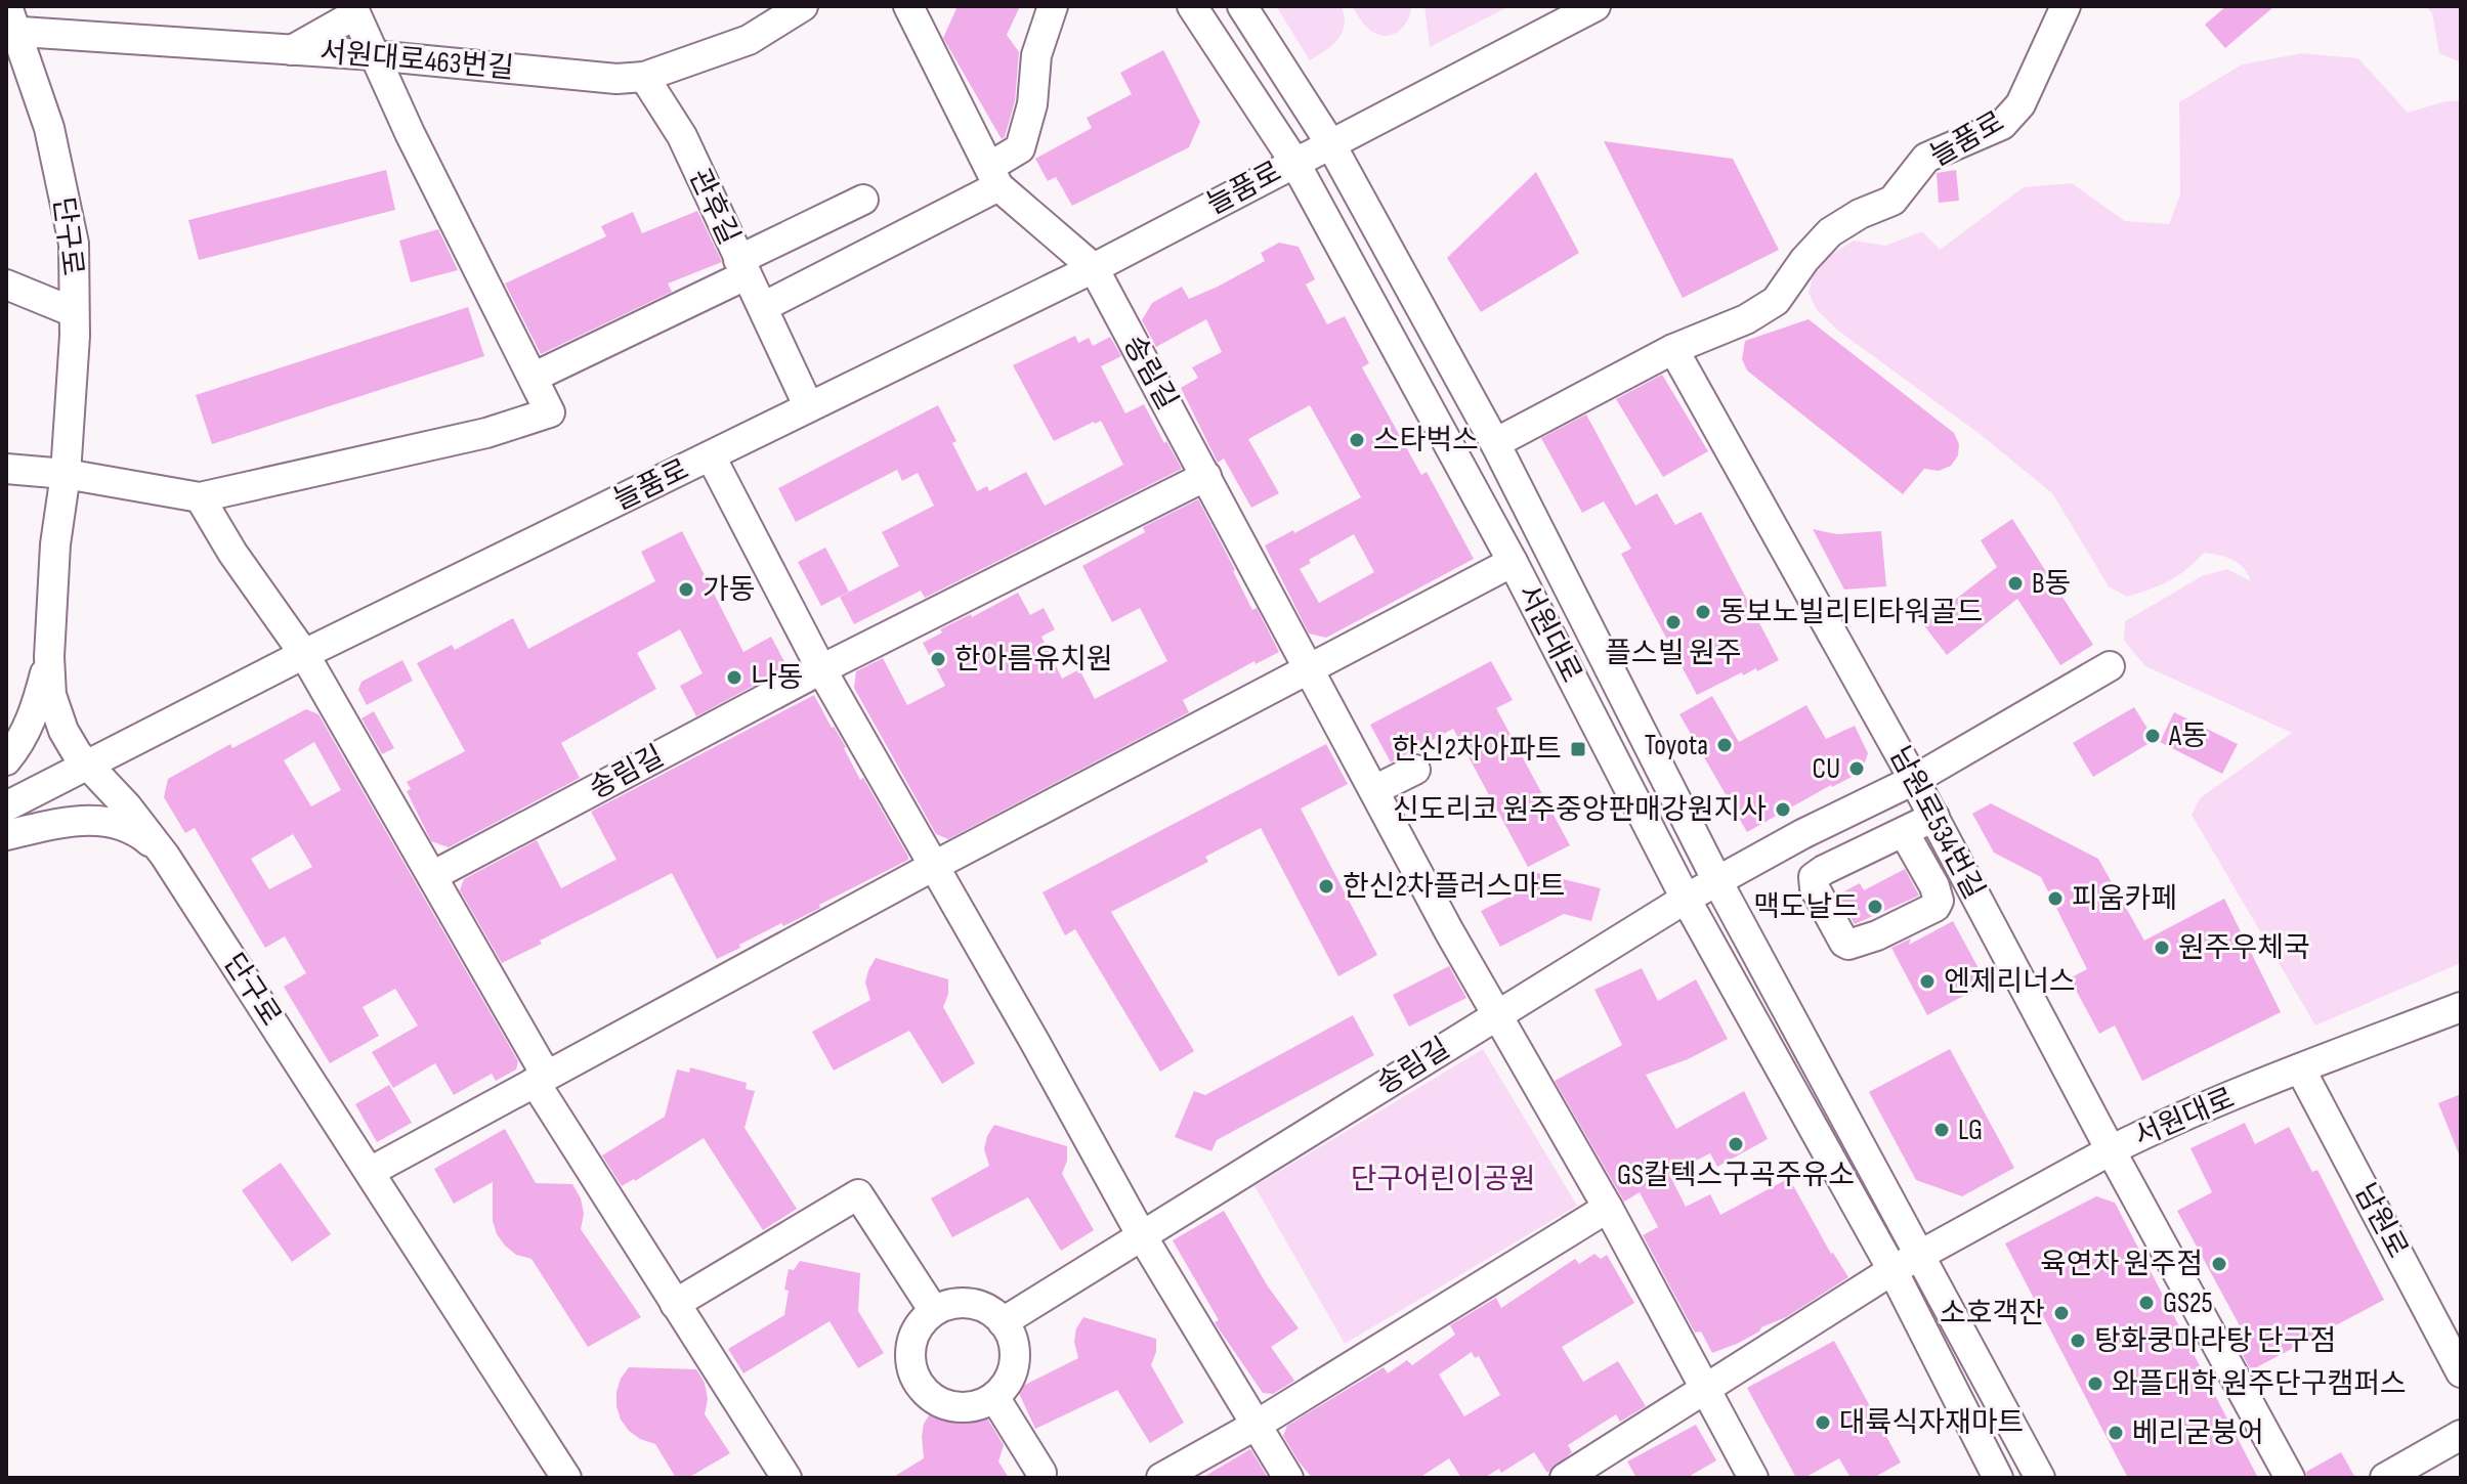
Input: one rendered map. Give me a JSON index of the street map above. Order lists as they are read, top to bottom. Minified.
{"streets":{"street":["서원대로463번길","늘품로","관후길","단구로","송림길","서원대로","남원로534번길","남원로"]},"crossings":[["서원대로463번길","관후길"],["서원대로463번길","단구로"],["늘품로","관후길"],["늘품로","단구로"],["늘품로","송림길"],["늘품로","서원대로"],["늘품로","남원로534번길"],["송림길","서원대로"],["송림길","남원로534번길"],["서원대로","남원로534번길"],["서원대로","남원로"]],"parks":["단구어린이공원"],"places":{"other":["스타벅스","B동","가동","동보노빌리티타워골드","플스빌 원주","한아름유치원","나동","A동","Toyota","CU","신도리코 원주중앙판매강원지사","한신2차플러스마트","피움카페","맥도날드","원주우체국","엔제리너스","LG","GS칼텍스구곡주유소","육연차 원주점","GS25","소호객잔","탕화쿵마라탕 단구점","와플대학 원주단구캠퍼스","대륙식자재마트","베리굳붕어"],"transit":["한신2차아파트"]}}
